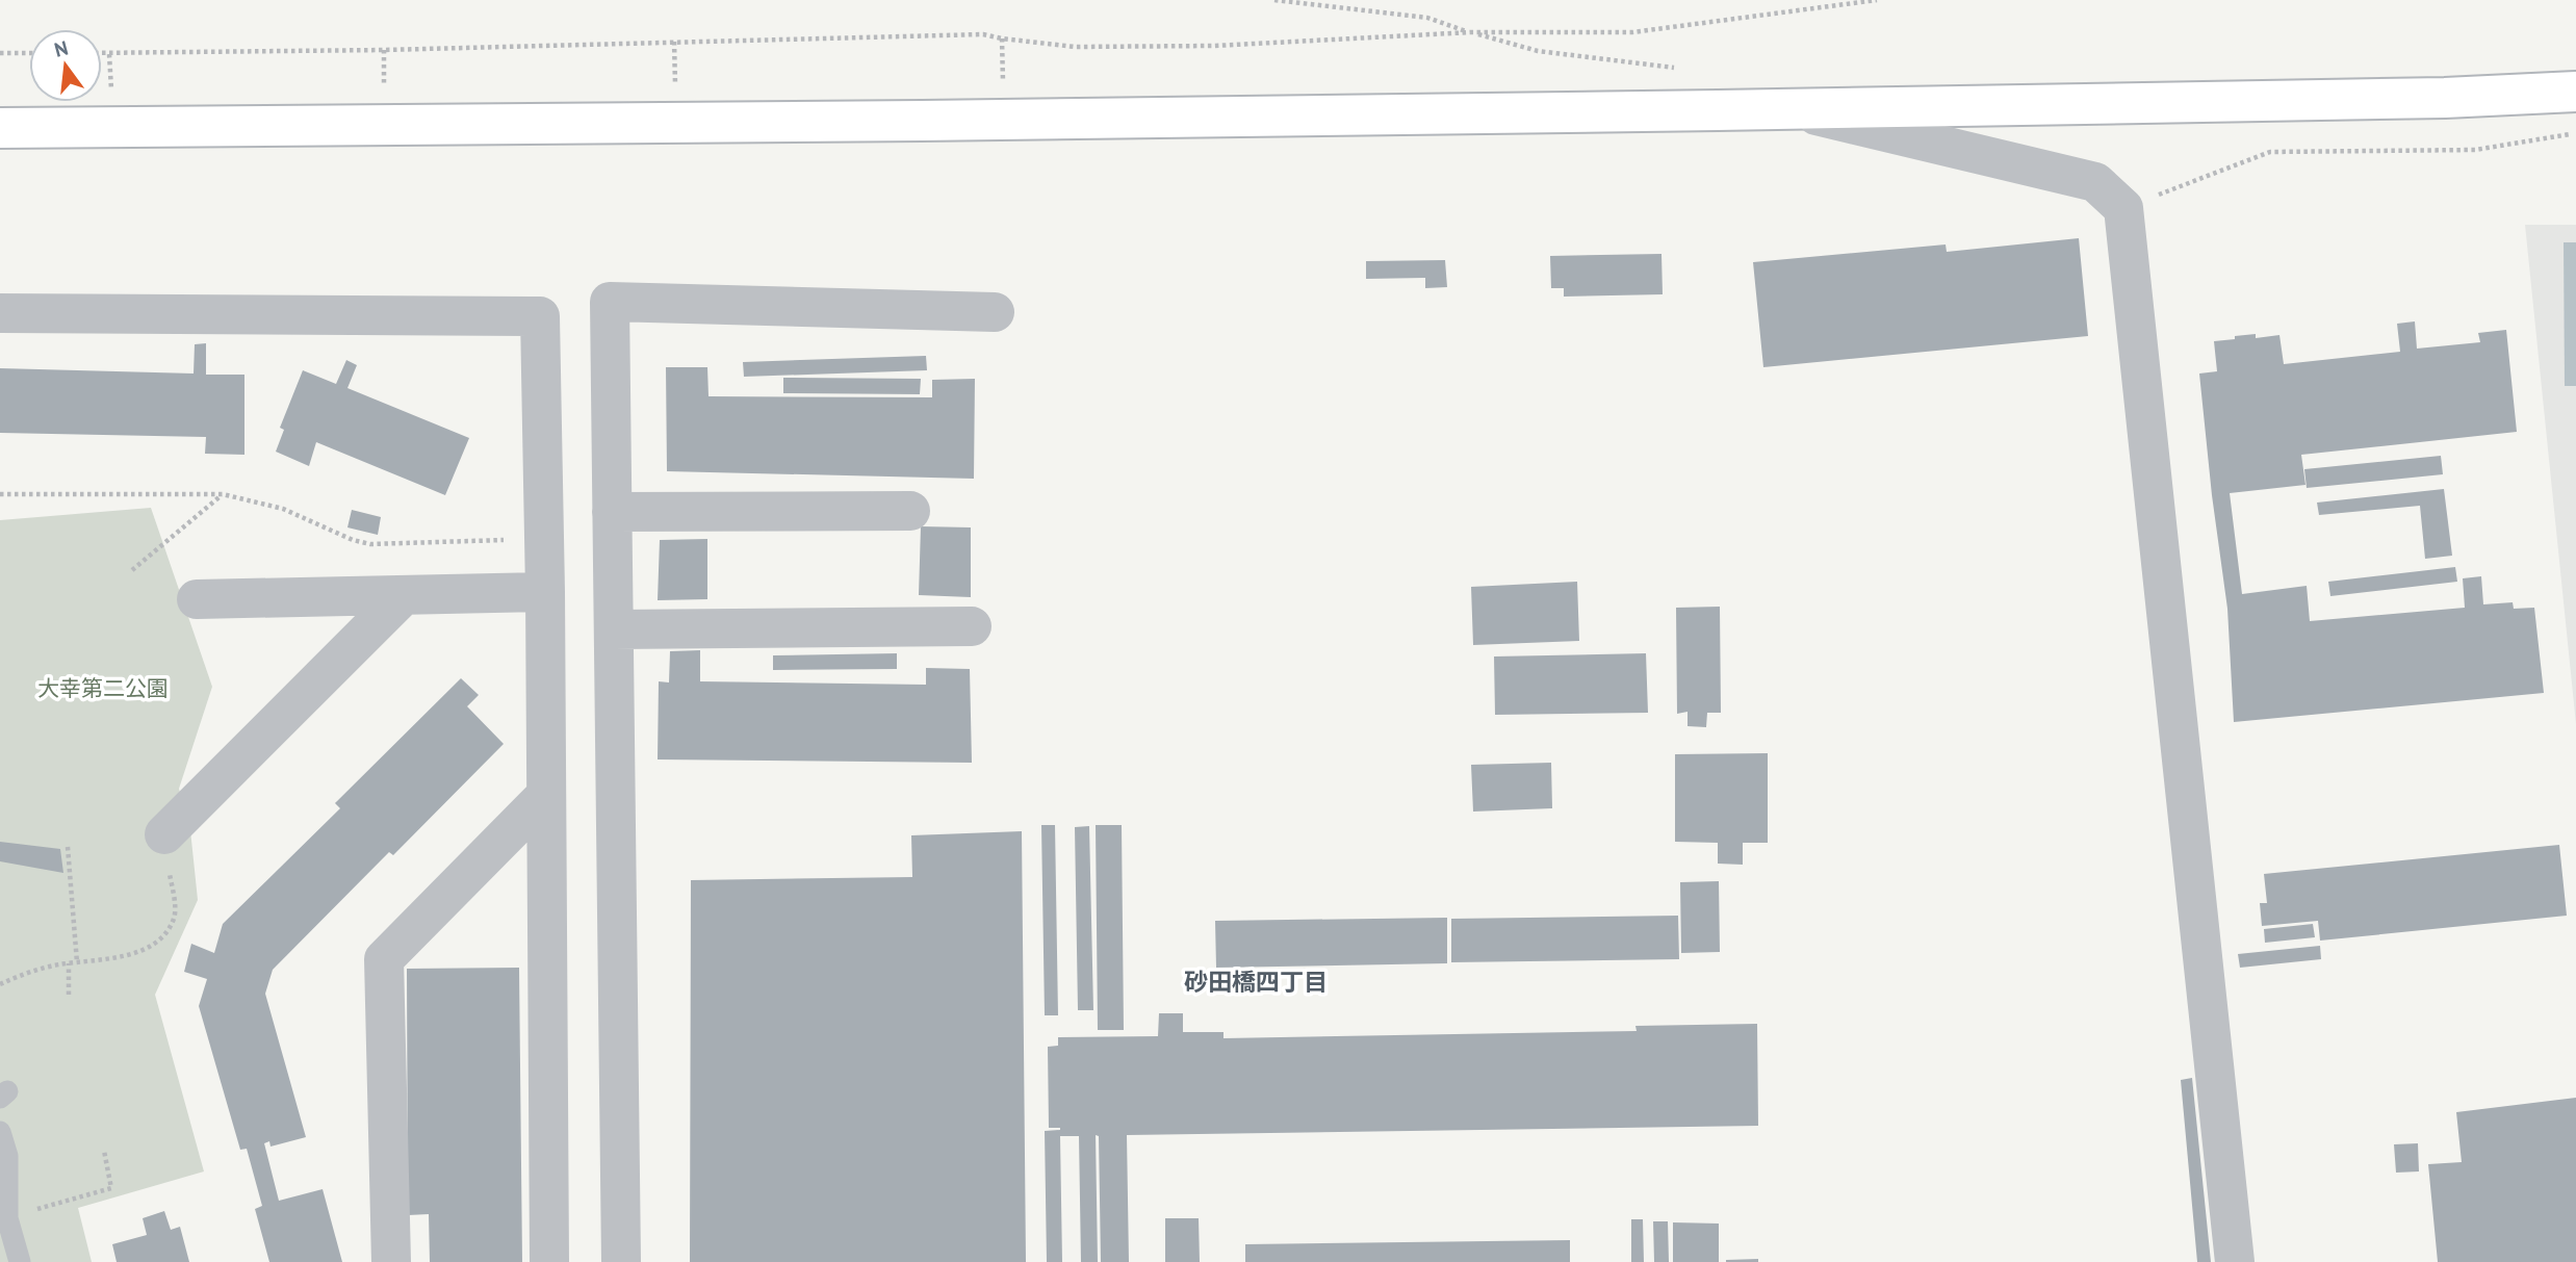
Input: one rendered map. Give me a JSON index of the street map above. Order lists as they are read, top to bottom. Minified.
{"districts":["砂田橋四丁目"],"parks":["大幸第二公園"],"north":"top"}
